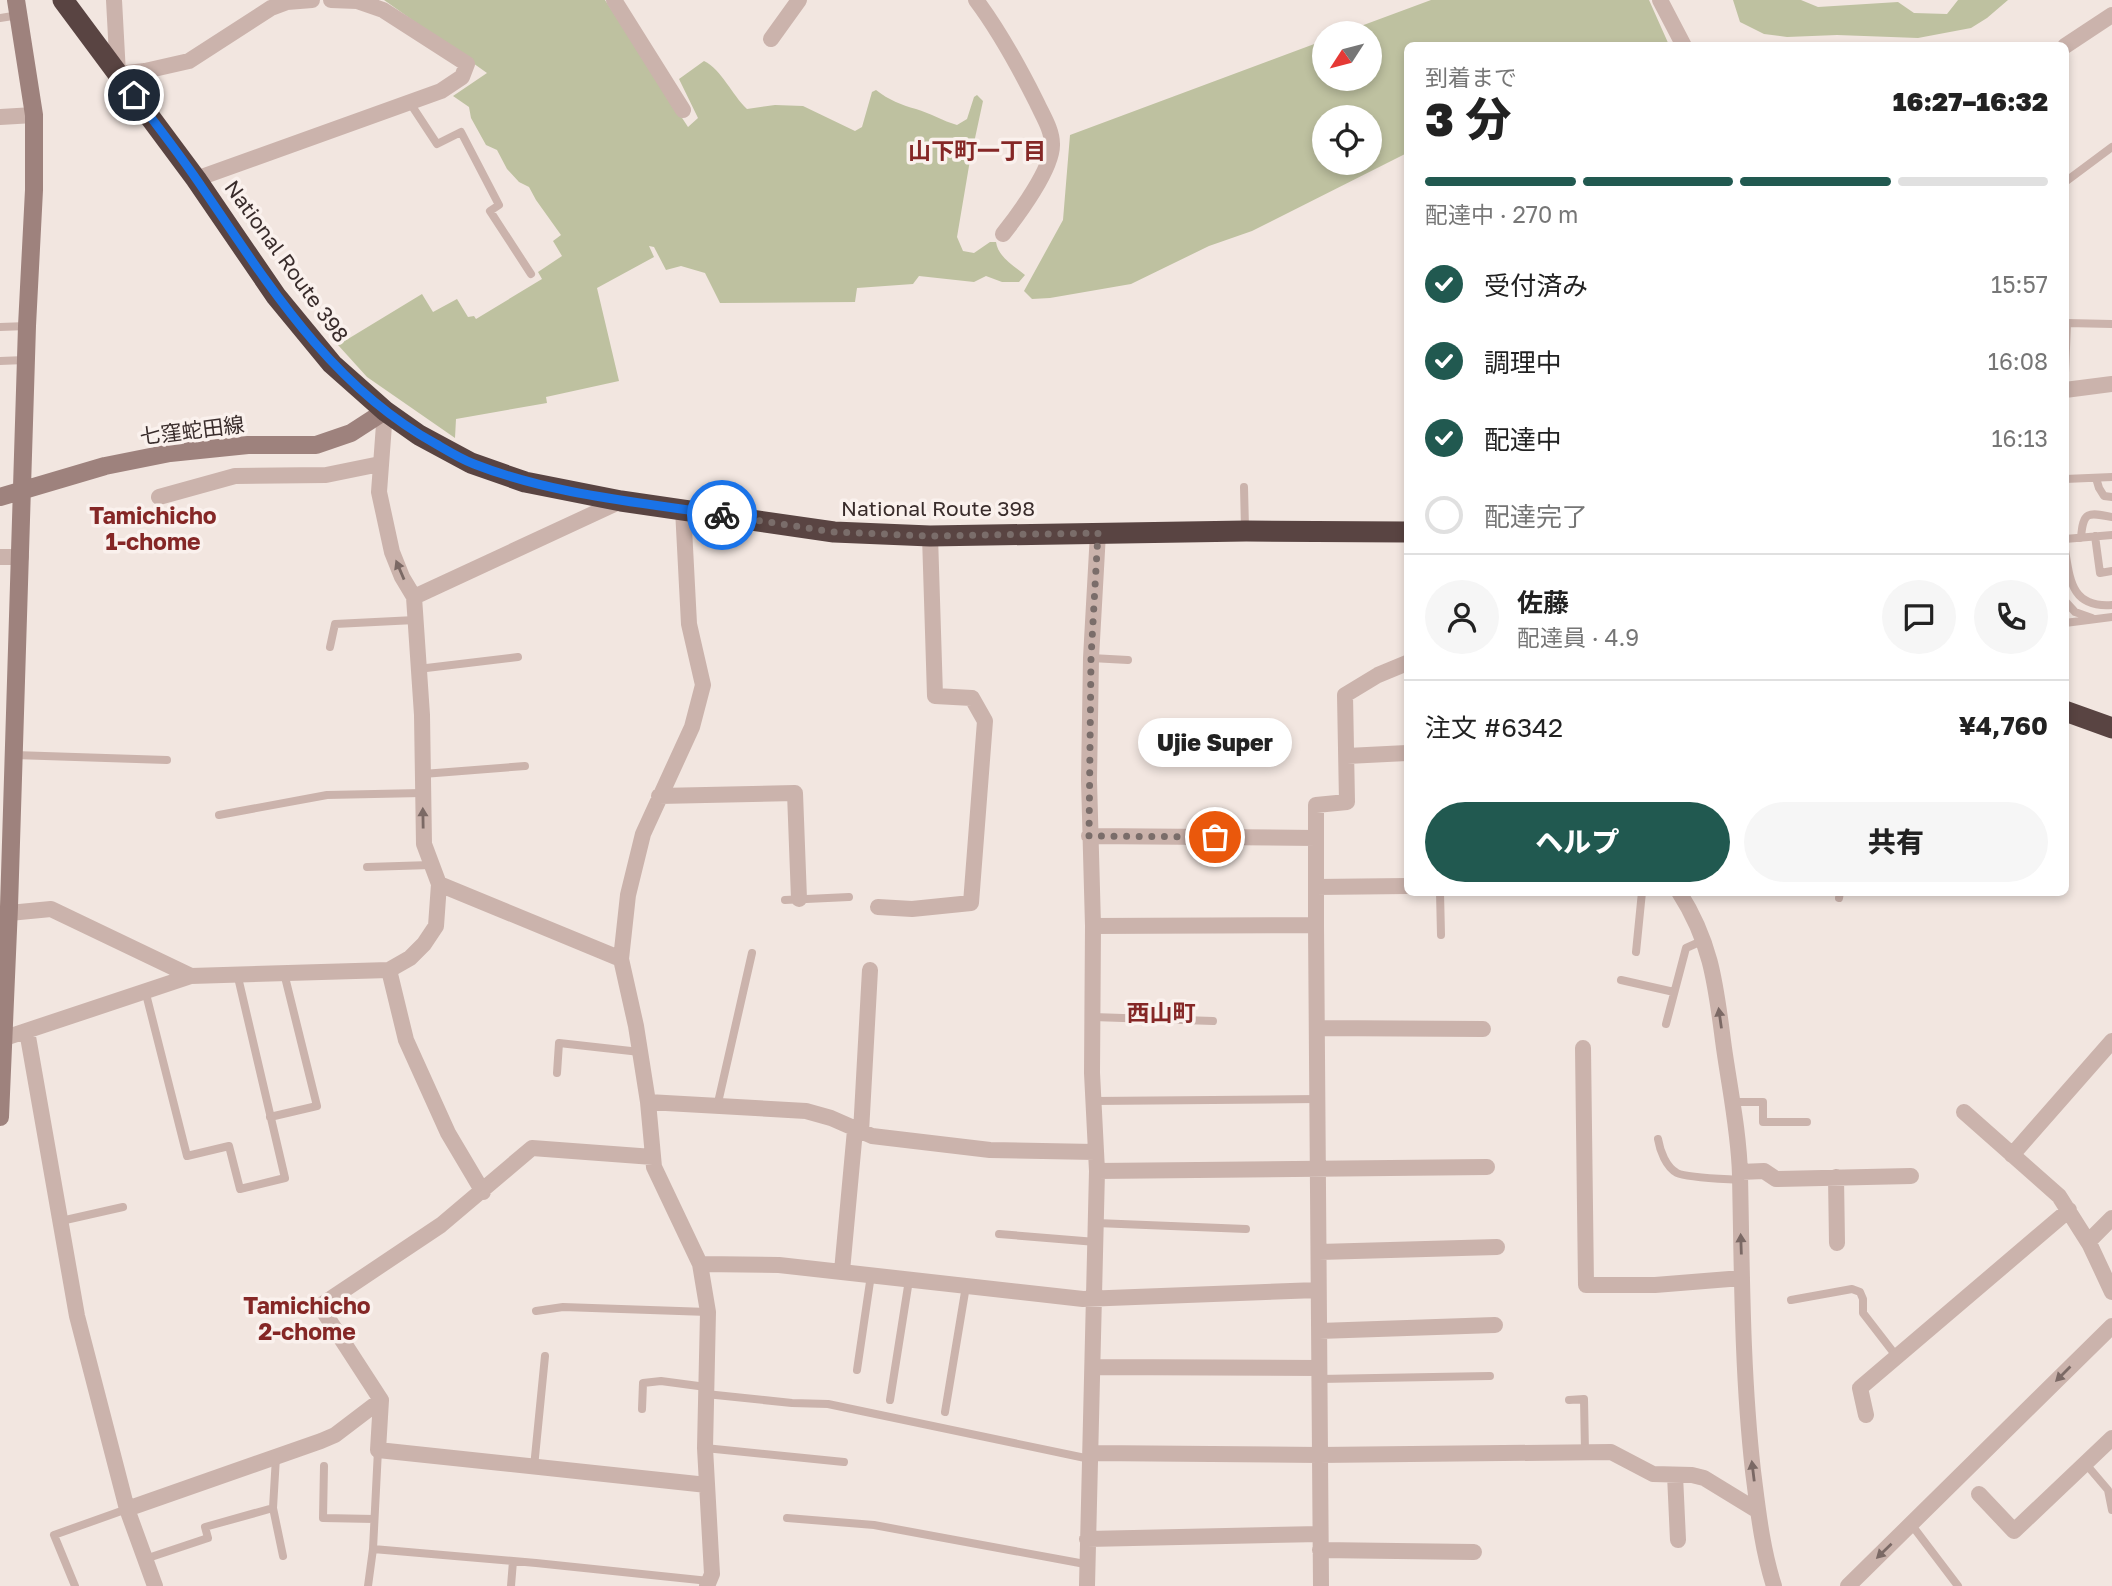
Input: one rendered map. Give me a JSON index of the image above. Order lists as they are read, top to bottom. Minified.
{"streets":{"highway":["National Route 398"],"street":["七窪蛇田線"]},"crossings":[["National Route 398","七窪蛇田線"]],"districts":["山下町一丁目","Tamichicho 1-chome","西山町","Tamichicho 2-chome"],"places":["Ujie Super"],"north":"bottom left","page":{"heading":["3 分","到着まで","16:27–16:32"],"panel":["佐藤","配達員 · 4.9","注文 #6342","¥4,760"],"bar":"配達中 · 270 m","list":[["受付済み","15:57"],["調理中","16:08"],["配達中","16:13"],"配達完了"],"bubble":"Ujie Super","buttons":["ヘルプ","共有"]}}
